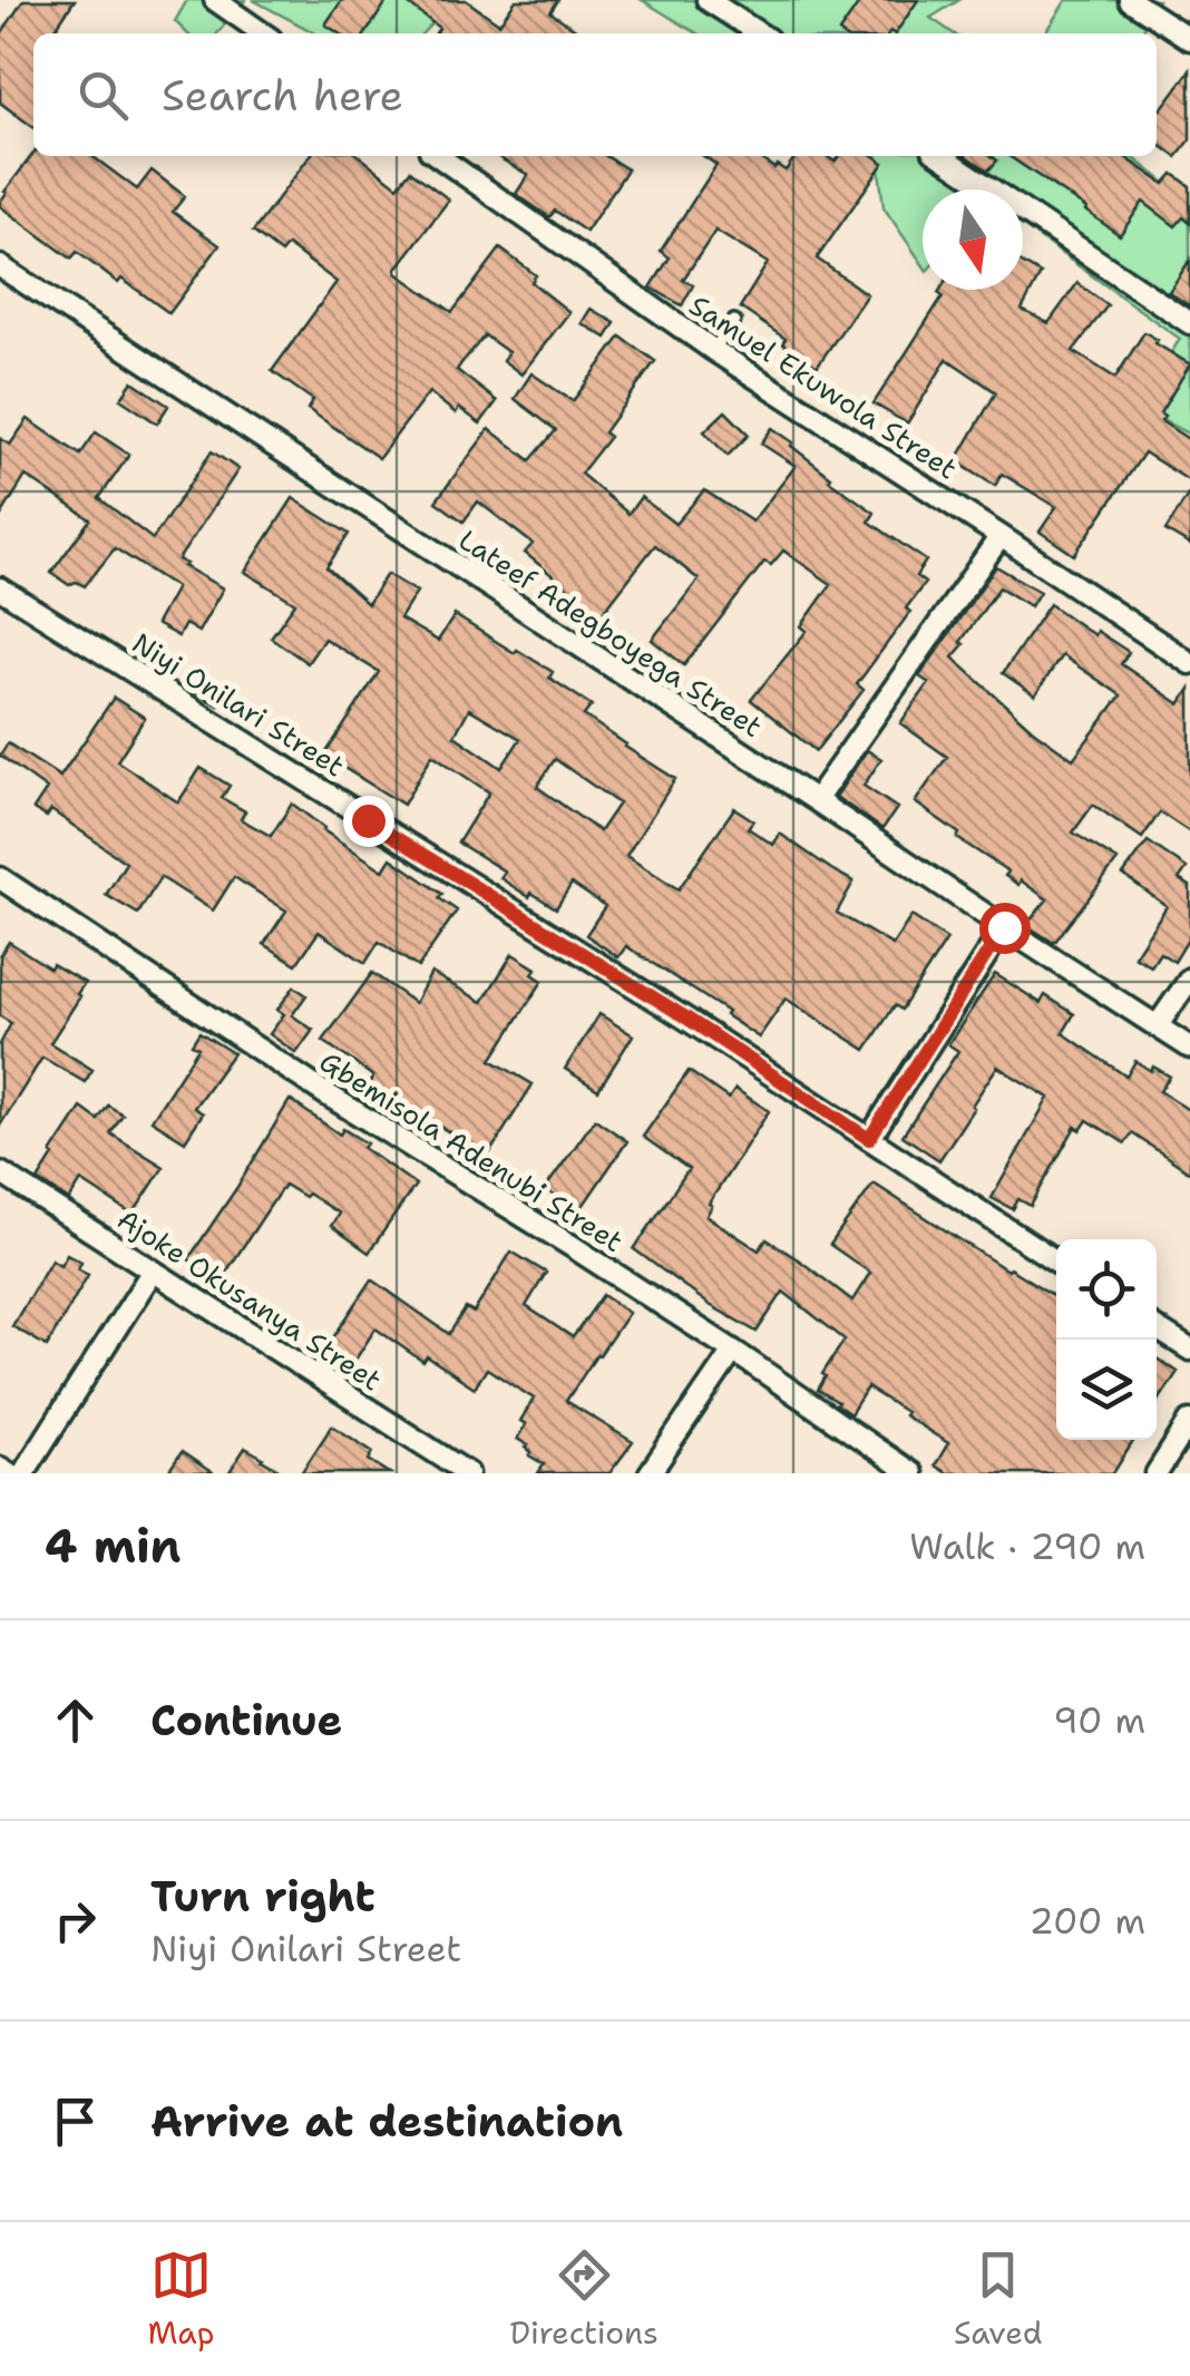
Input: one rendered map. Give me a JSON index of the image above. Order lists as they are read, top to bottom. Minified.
{"streets":{"street":["Samuel Ekuwola Street","Lateef Adegboyega Street","Niyi Onilari Street","Gbemisola Adenubi Street","Ajoke Okusanya Street"]},"north":"bottom","page":{"search":"Search here","heading":["4 min","Walk · 290 m"],"list":[["Continue","90 m"],["Turn right","Niyi Onilari Street","200 m"],"Arrive at destination"],"nav":["Map","Directions","Saved"]}}
